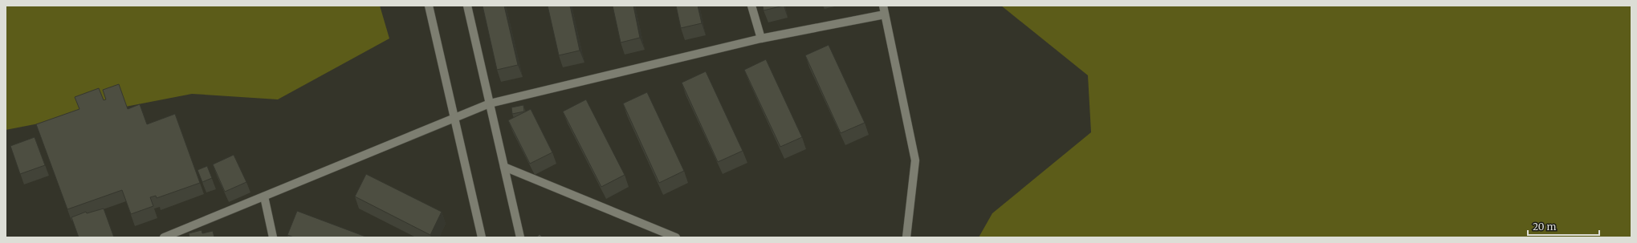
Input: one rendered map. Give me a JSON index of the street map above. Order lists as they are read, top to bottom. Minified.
{"scale_bar":"20 m"}
